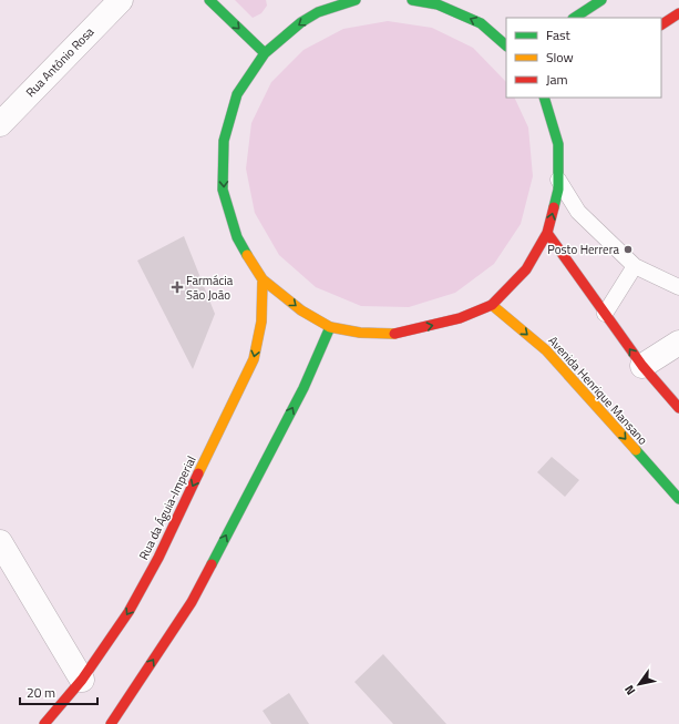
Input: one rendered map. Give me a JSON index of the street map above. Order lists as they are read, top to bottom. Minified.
{"streets":{"street":["Rua Antônio Rosa","Avenida Henrique Mansano","Rua da Águia-Imperial"]},"places":{"other":["Posto Herrera"],"health":["Farmácia São João"]},"legend":["Fast","Slow","Jam"],"scale_bar":"20 m","north":"bottom left"}
